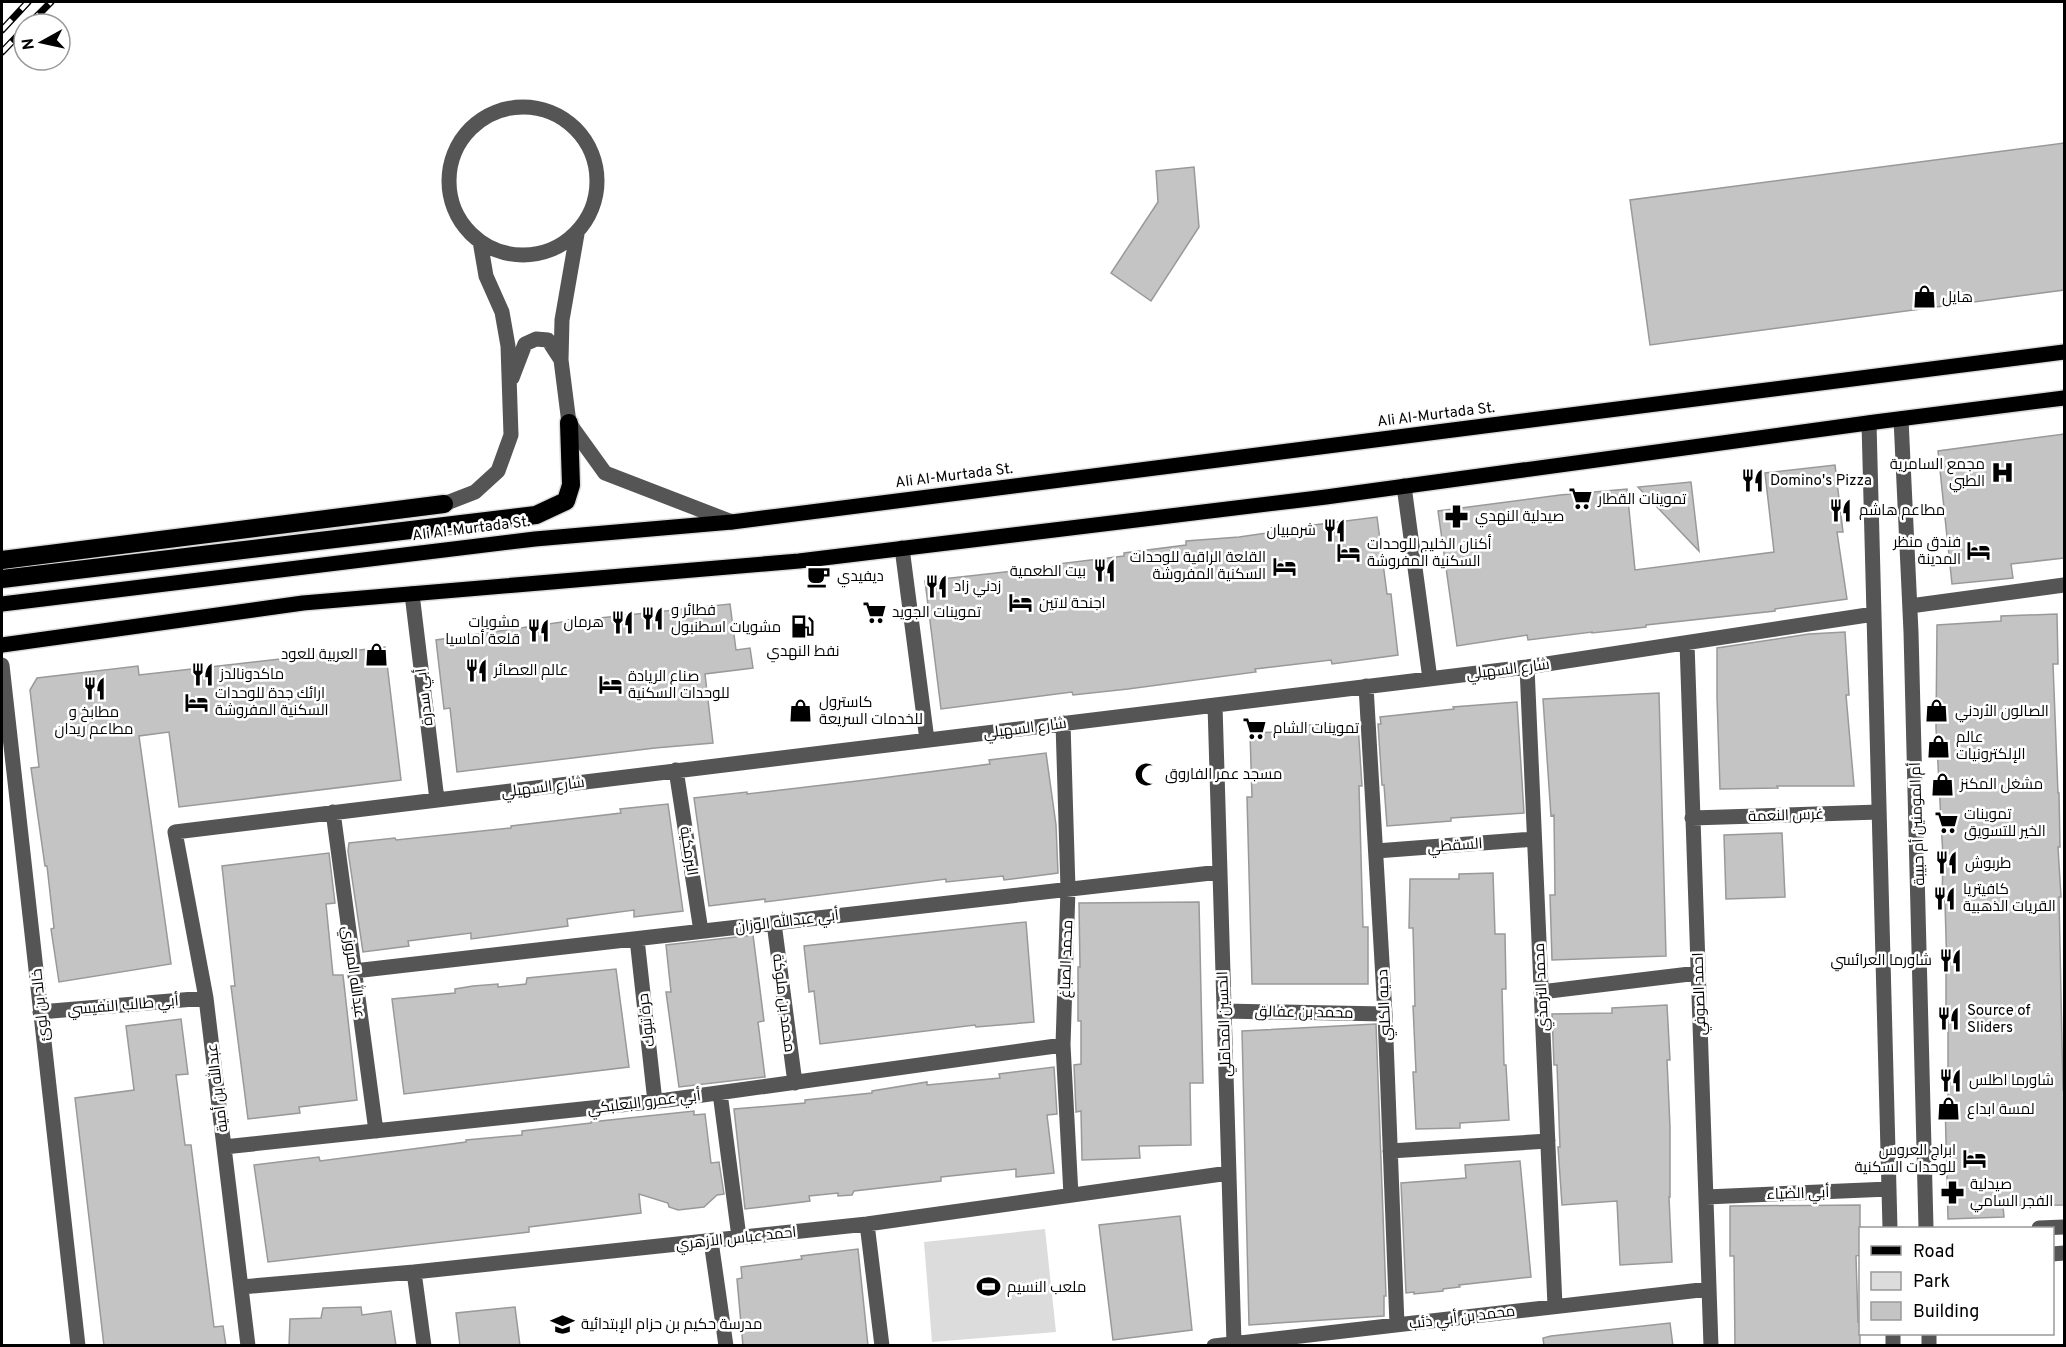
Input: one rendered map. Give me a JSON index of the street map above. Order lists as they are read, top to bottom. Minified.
{"streets":{"main road":["Ali Al-Murtada St."],"street":["شارع السهيلي","أبي سدرة","غرس النعمة","أم المومنين أم حبيبة","السقطي","البرمكية","أبي عبدالله الوزان","محمد الصباغ","عبدالله المروزي","محمد الترمذي","احمد الصوفي","محمد بن ملوكة","خالد بن لوئ","أبي طالب النفيسي","دحيه الكلبي","محمد بن عفالق","حرة تبوك","الحسين المحاملي","عبدالله بن أمية","أبي عمرو البعلبكي","أبي الضياء","احمد عباس الازهري","محمد بن أبي ذئب"]},"crossings":[["شارع السهيلي","أبي سدرة"],["شارع السهيلي","البرمكية"],["شارع السهيلي","محمد الصباغ"],["شارع السهيلي","عبدالله المروزي"],["شارع السهيلي","محمد الترمذي"],["شارع السهيلي","احمد الصوفي"],["شارع السهيلي","دحيه الكلبي"],["شارع السهيلي","الحسين المحاملي"],["شارع السهيلي","عبدالله بن أمية"],["غرس النعمة","احمد الصوفي"],["السقطي","محمد الترمذي"],["السقطي","دحيه الكلبي"],["البرمكية","أبي عبدالله الوزان"],["أبي عبدالله الوزان","محمد الصباغ"],["أبي عبدالله الوزان","عبدالله المروزي"],["أبي عبدالله الوزان","محمد بن ملوكة"],["أبي عبدالله الوزان","حرة تبوك"],["أبي عبدالله الوزان","الحسين المحاملي"],["محمد الصباغ","أبي عمرو البعلبكي"],["محمد الصباغ","احمد عباس الازهري"],["عبدالله المروزي","أبي عمرو البعلبكي"],["محمد الترمذي","محمد بن أبي ذئب"],["احمد الصوفي","أبي الضياء"],["احمد الصوفي","محمد بن أبي ذئب"],["محمد بن ملوكة","أبي عمرو البعلبكي"],["خالد بن لوئ","أبي طالب النفيسي"],["أبي طالب النفيسي","عبدالله بن أمية"],["دحيه الكلبي","محمد بن عفالق"],["دحيه الكلبي","محمد بن أبي ذئب"],["محمد بن عفالق","الحسين المحاملي"],["حرة تبوك","أبي عمرو البعلبكي"],["الحسين المحاملي","احمد عباس الازهري"],["الحسين المحاملي","محمد بن أبي ذئب"],["عبدالله بن أمية","أبي عمرو البعلبكي"],["عبدالله بن أمية","احمد عباس الازهري"]],"places":{"shop":["هايل","العربية للعود","كاسترول للخدمات السريعة","الصالون الأردني","عالم الإلكترونيات","مشغل المكنز","لمسة ابداع"],"hospital":["مجمع السامرية الطبي"],"restaurant":["Domino's Pizza","مطاعم هاشم","شرمبيان","بيت الطعمية","زدني زاد","فطائر و مشويات اسطنبول","هرمان","مشويات قلعة أماسيا","عالم العصائر","ماكدونالدز","مطابخ و مطاعم ريدان","طربوش","كافيتريا القريات الذهبية","شاورما العرائسي","Source of Sliders","شاورما اطلس"],"supermarket":["تموينات القطار","تموينات الجويد","تموينات الشام","تموينات الخير للتسويق"],"pharmacy":["صيدلية النهدي","صيدلية الفجر السامي"],"hotel":["فندق منظر المدينة","أكنان الخليج للوحدات السكنية المفروشة","القلعة الراقية للوحدات السكنية المفروشة","اجنحة لاتين","صناع الريادة للوحدات السكنية","ارائك جدة للوحدات السكنية المفروشة","ابراج العروس للوحدات السكنية"],"cafe":["ديفيدي"],"fuel station":["نفط النهدي"],"mosque":["مسجد عمر الفاروق"],"sports":["ملعب النسيم"],"school or university":["مدرسة حكيم بن حزام الإبتدائية"]},"legend":["Road","Park","Building"],"north":"left"}
